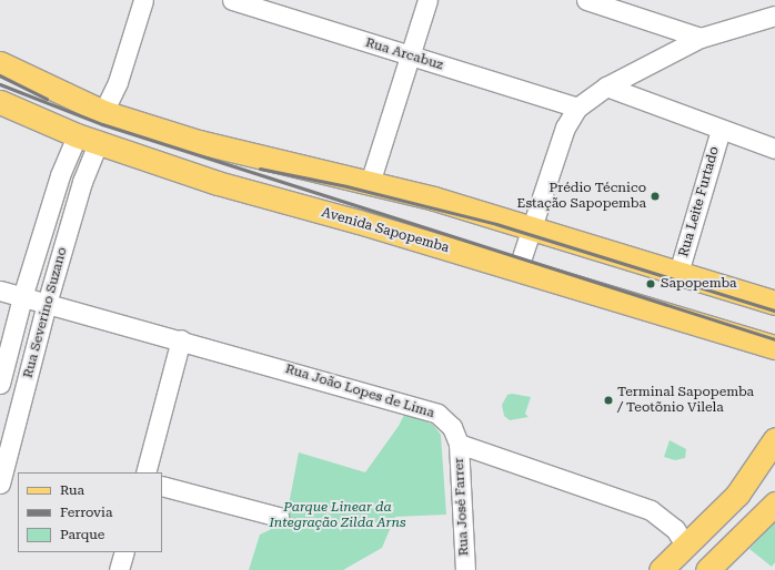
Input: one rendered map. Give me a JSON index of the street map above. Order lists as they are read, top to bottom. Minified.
{"streets":{"main road":["Avenida Sapopemba"],"street":["Rua Arcabuz","Rua Leite Furtado","Rua Severino Suzano","Rua João Lopes de Lima","Rua José Farrer"]},"crossings":[["Avenida Sapopemba","Rua Severino Suzano"],["Rua Severino Suzano","Rua João Lopes de Lima"],["Rua João Lopes de Lima","Rua José Farrer"]],"parks":["Parque Linear da Integração Zilda Arns"],"places":["Prédio Técnico Estação Sapopemba","Sapopemba","Terminal Sapopemba / Teotõnio Vilela"],"legend":["Rua","Ferrovia","Parque"]}
